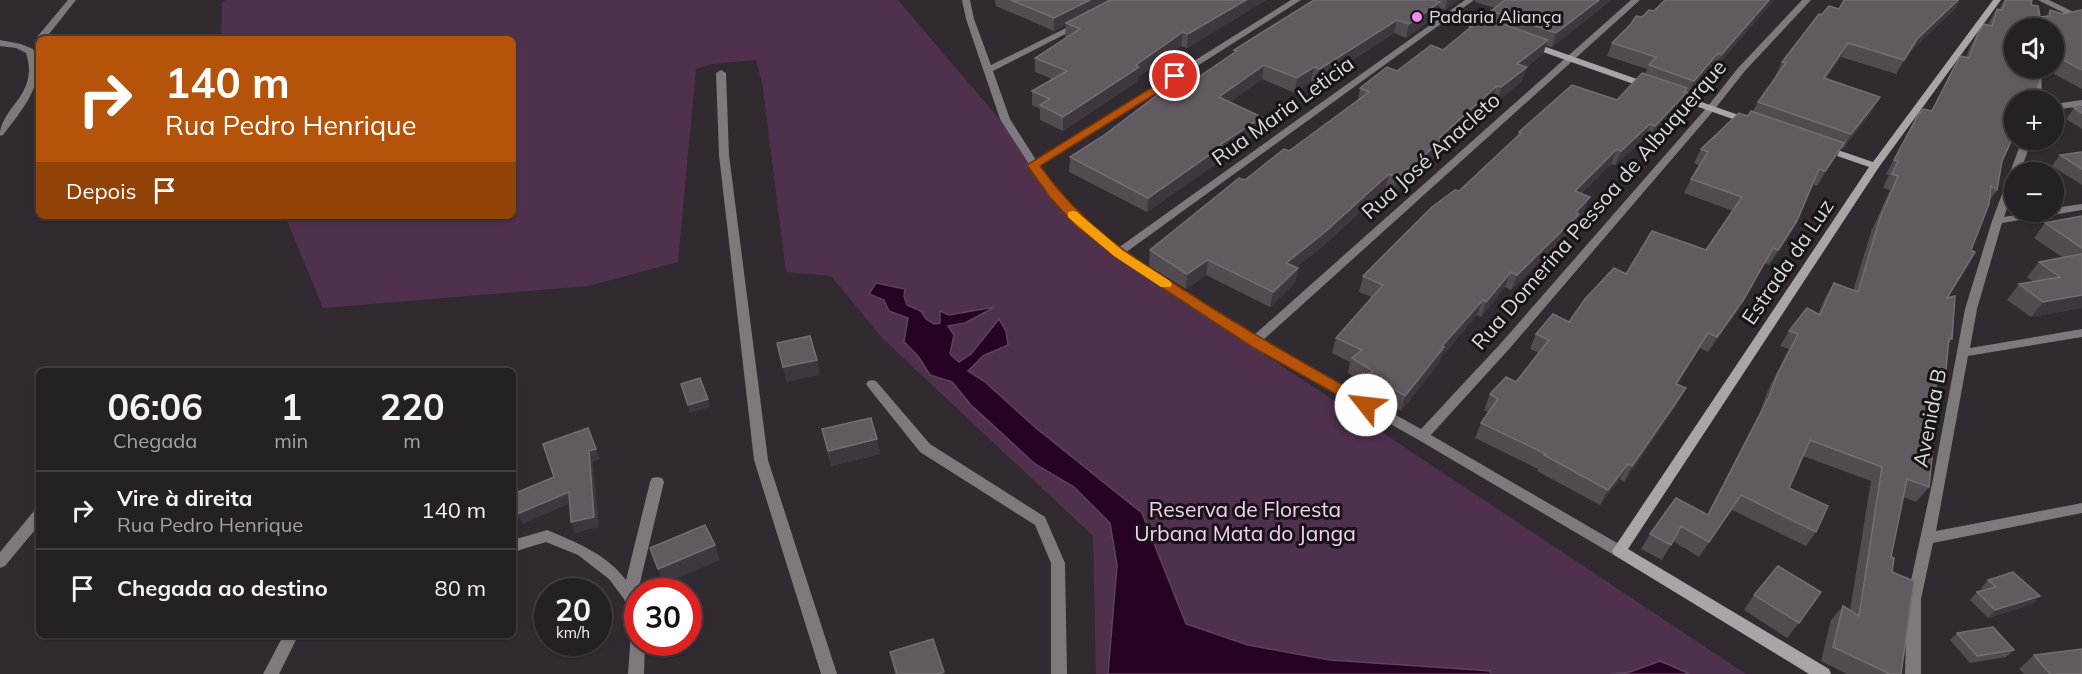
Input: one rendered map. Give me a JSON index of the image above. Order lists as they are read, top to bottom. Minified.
{"streets":{"main road":["Estrada da Luz"],"street":["Rua Maria Leticia","Rua José Anacleto","Rua Domerina Pessoa de Albuquerque","Avenida B"]},"parks":["Reserva de Floresta Urbana Mata do Janga"],"places":["Padaria Aliança"],"page":{"map_buttons":["+","−"],"turn":["140 m","Rua Pedro Henrique"],"then":"Depois","eta":["06:06","Chegada","1","min","220","m"],"list":[{"name":"Vire à direita","note":"Rua Pedro Henrique","value":"140 m"},{"name":"Chegada ao destino","value":"80 m"}],"speed":"20 km/h","limit":"30"}}
